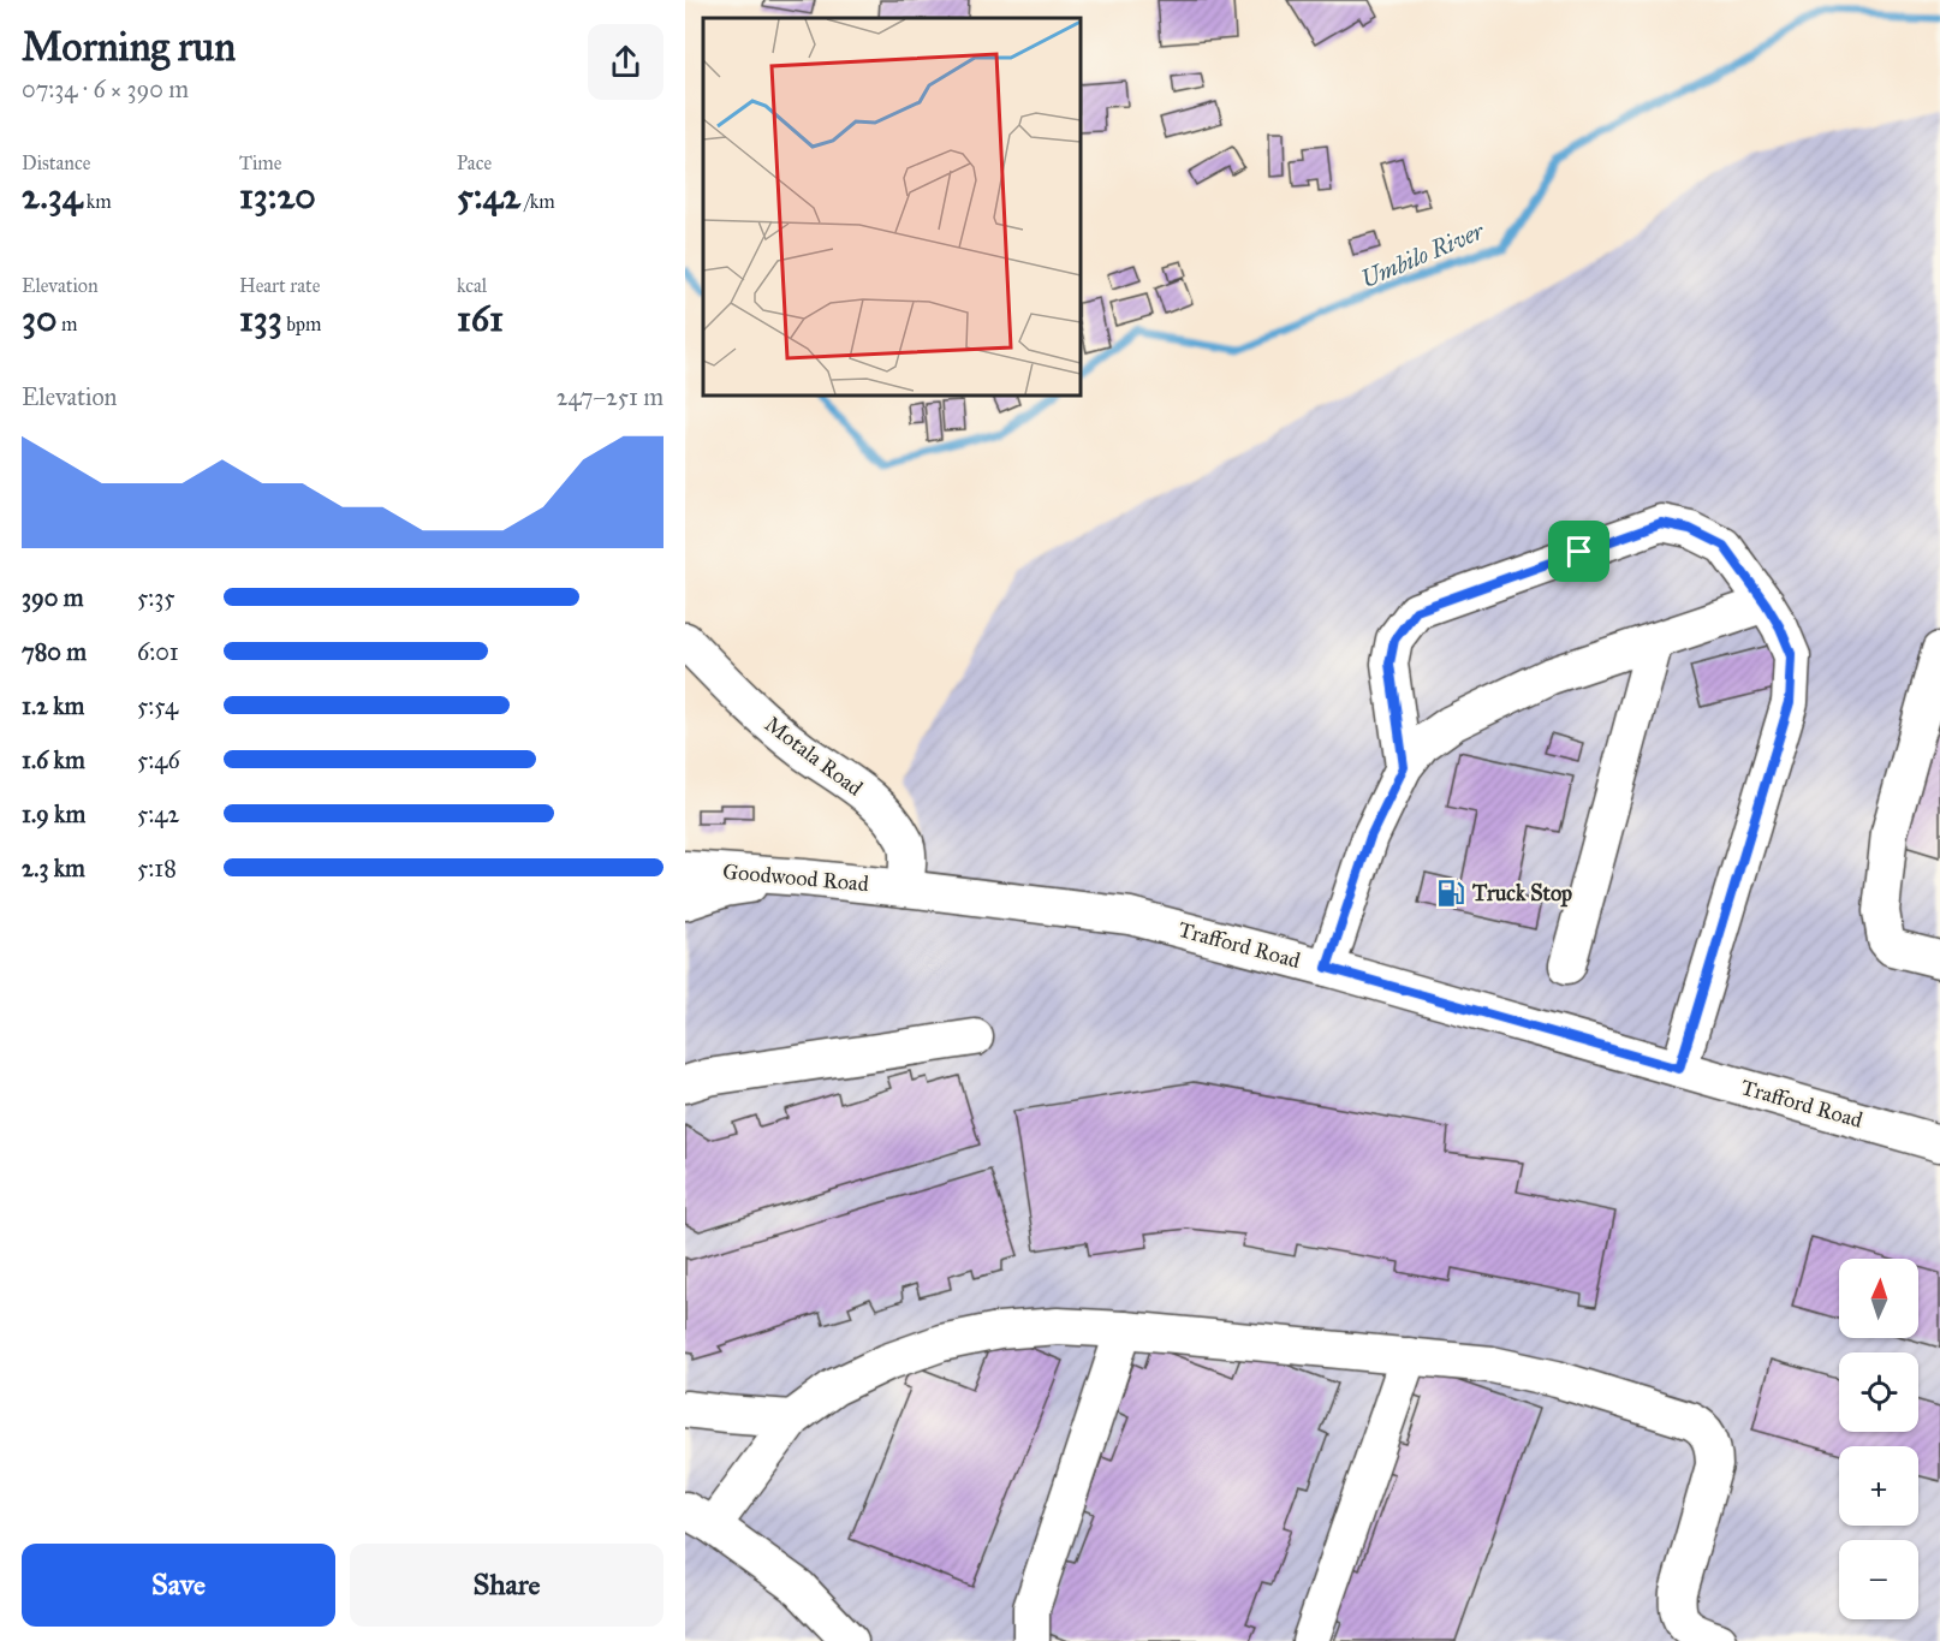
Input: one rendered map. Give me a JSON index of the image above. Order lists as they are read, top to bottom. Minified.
{"streets":{"street":["Motala Road","Goodwood Road","Trafford Road"]},"crossings":[["Motala Road","Goodwood Road"],["Motala Road","Trafford Road"],["Goodwood Road","Trafford Road"]],"water":["Umbilo River"],"places":{"fuel station":["Truck Stop"]},"north":"top","page":{"heading":["Morning run","07:34 · 6 × 390 m"],"stats":[["Distance","2.34 km"],["Time","13:20"],["Pace","5:42 /km"],["Elevation","30 m"],["Heart rate","133 bpm"],["kcal","161"]],"chart":["Elevation","247–251 m"],"list":[{"name":"390 m","note":"5:35"},{"name":"780 m","note":"6:01"},{"name":"1.2 km","note":"5:54"},{"name":"1.6 km","note":"5:46"},{"name":"1.9 km","note":"5:42"},{"name":"2.3 km","note":"5:18"}],"map_buttons":["+","−"],"buttons":["Save","Share"]}}
